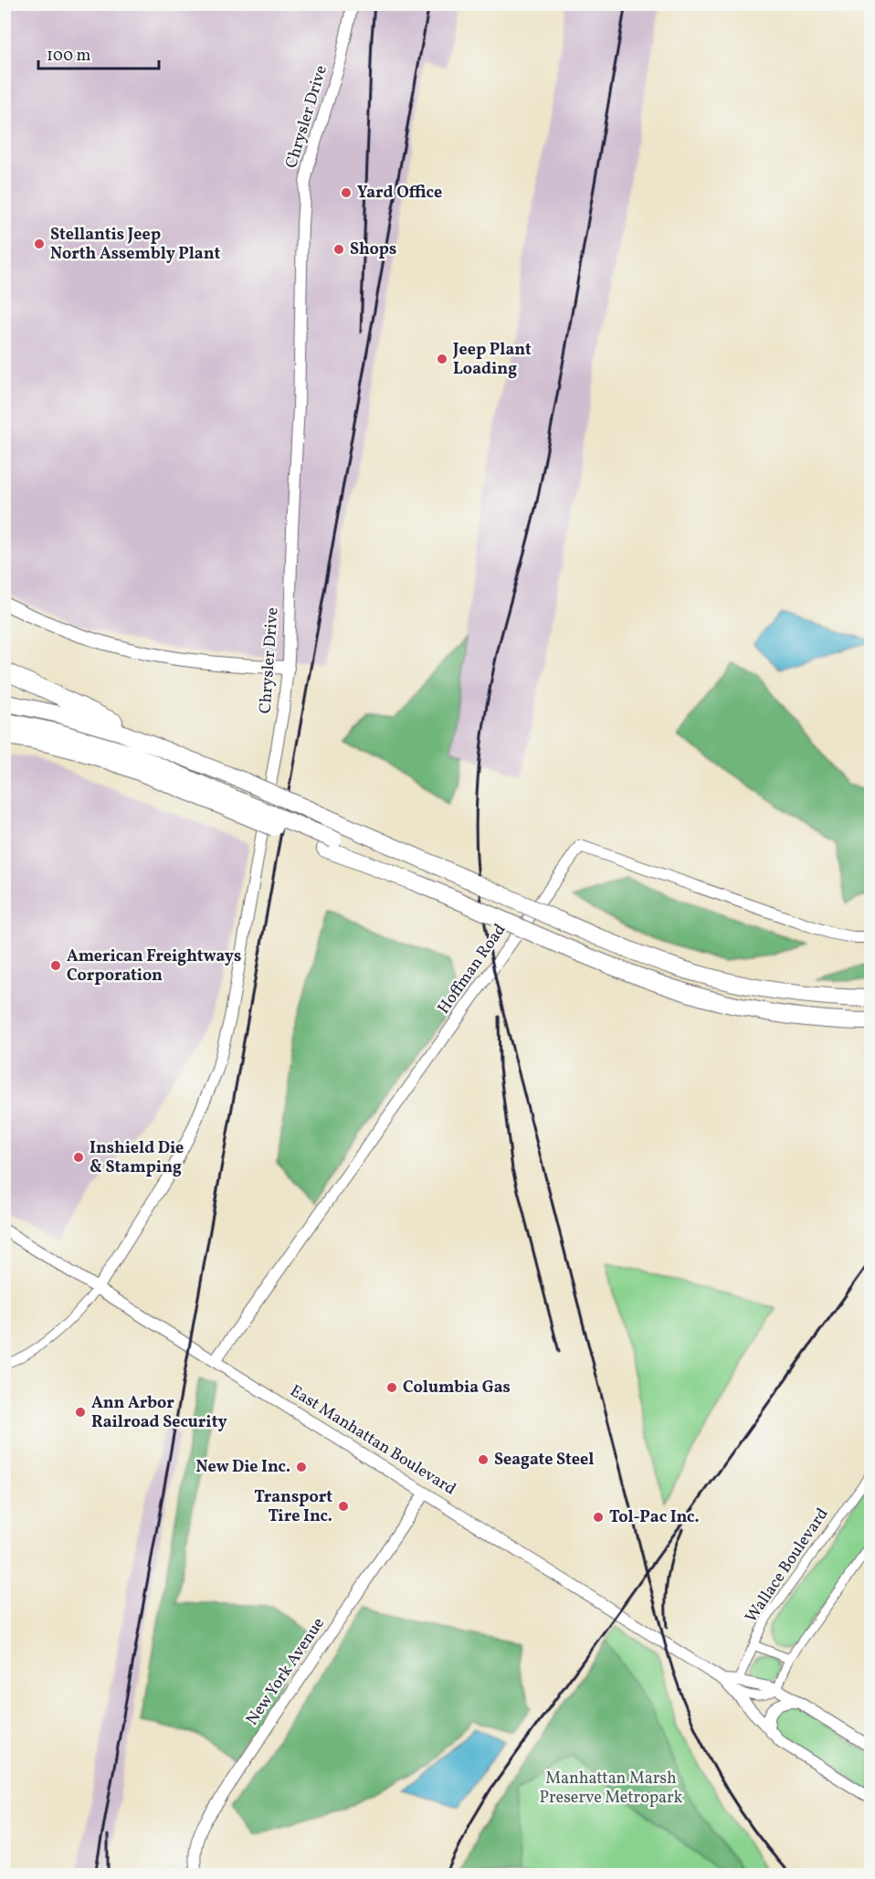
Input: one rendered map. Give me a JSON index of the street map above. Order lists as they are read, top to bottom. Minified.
{"streets":{"street":["Chrysler Drive","Hoffman Road","East Manhattan Boulevard","Wallace Boulevard","New York Avenue"]},"crossings":[["Chrysler Drive","East Manhattan Boulevard"],["Hoffman Road","East Manhattan Boulevard"],["East Manhattan Boulevard","Wallace Boulevard"],["East Manhattan Boulevard","New York Avenue"]],"parks":["Manhattan Marsh Preserve Metropark"],"places":["Yard Office","Stellantis Jeep North Assembly Plant","Shops","Jeep Plant Loading","American Freightways Corporation","Inshield Die & Stamping","Columbia Gas","Ann Arbor Railroad Security","Seagate Steel","New Die Inc.","Transport Tire Inc.","Tol-Pac Inc."],"scale_bar":"100 m"}
